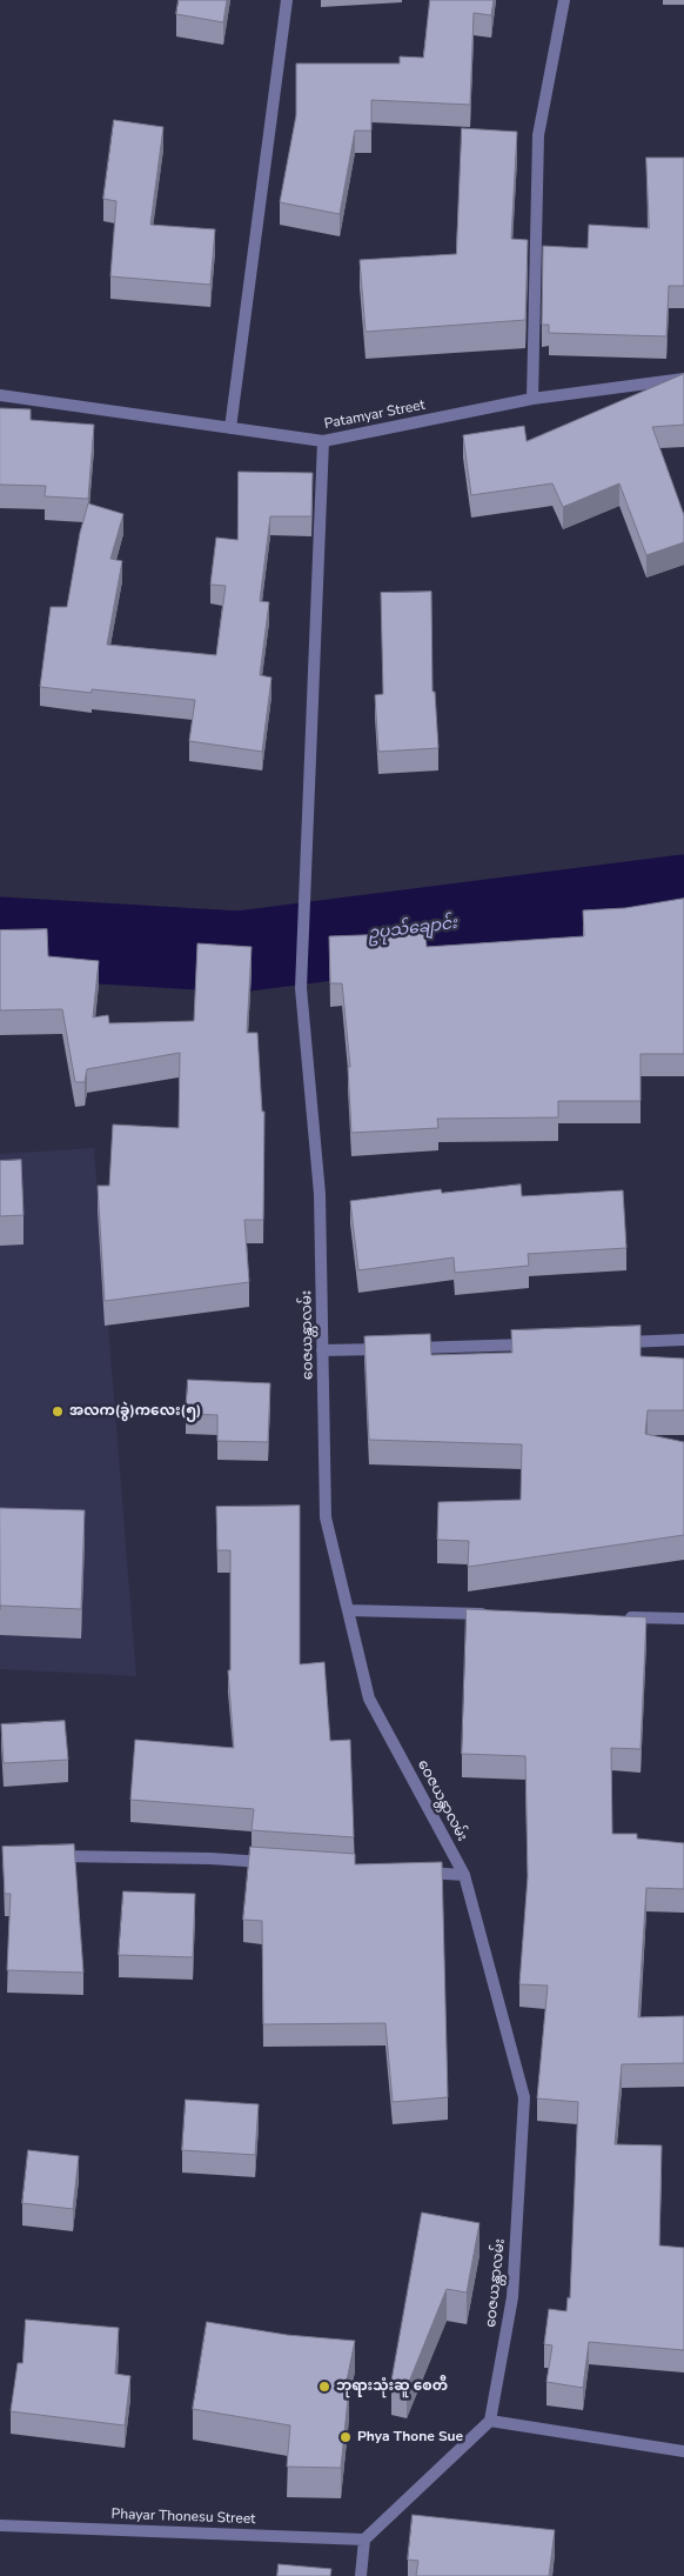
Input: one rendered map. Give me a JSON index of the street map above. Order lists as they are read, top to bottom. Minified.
{"streets":{"street":["Patamyar Street","ဝေဇယန္တာလမ်း","Phayar Thonesu Street"]},"crossings":[["Patamyar Street","ဝေဇယန္တာလမ်း"]],"water":["ဥပုသ်ချောင်း"],"places":["အလက(ခွဲ)ကလေး(၅)","ဘုရားသုံးဆူ စေတီ","Phya Thone Sue"]}
